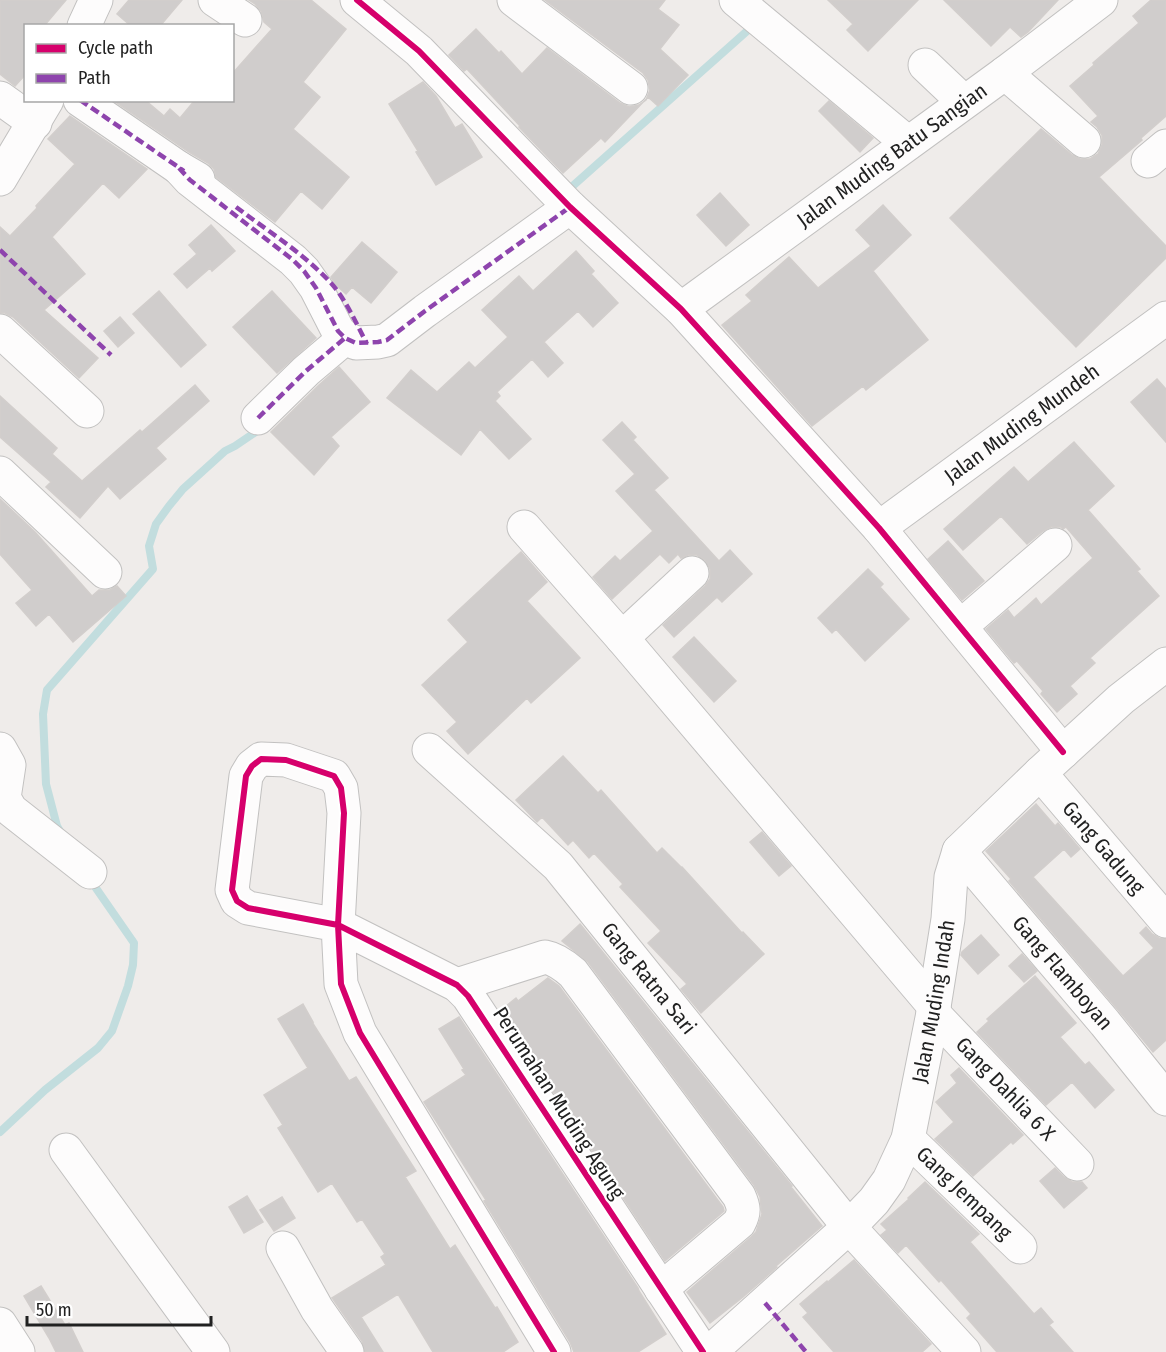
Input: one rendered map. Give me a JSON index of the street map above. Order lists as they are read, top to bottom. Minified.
{"streets":{"street":["Jalan Muding Batu Sangian","Jalan Muding Mundeh","Gang Gadung","Gang Flamboyan","Gang Ratna Sari","Jalan Muding Indah","Gang Dahlia 6 X","Perumahan Muding Agung","Gang Jempang"]},"crossings":[["Jalan Muding Batu Sangian","Gang Gadung"],["Jalan Muding Mundeh","Gang Gadung"],["Gang Flamboyan","Jalan Muding Indah"],["Gang Ratna Sari","Jalan Muding Indah"],["Jalan Muding Indah","Gang Dahlia 6 X"],["Jalan Muding Indah","Gang Jempang"]],"legend":["Cycle path","Path"],"scale_bar":"50 m"}
